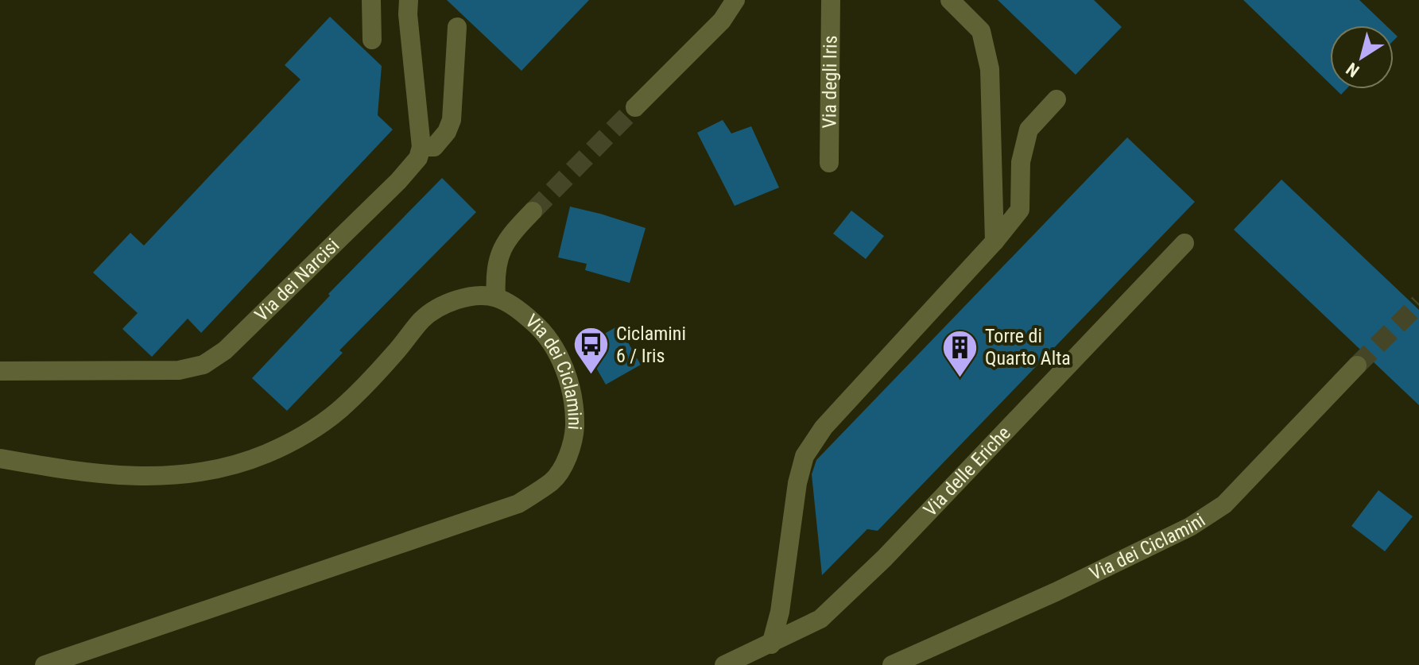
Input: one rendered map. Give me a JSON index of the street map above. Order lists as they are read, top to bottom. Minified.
{"streets":{"street":["Via degli Iris","Via dei Narcisi","Via dei Ciclamini","Via delle Eriche"]},"places":{"bus stop":["Ciclamini 6 / Iris"],"building":["Torre di Quarto Alta"]},"north":"bottom left"}
